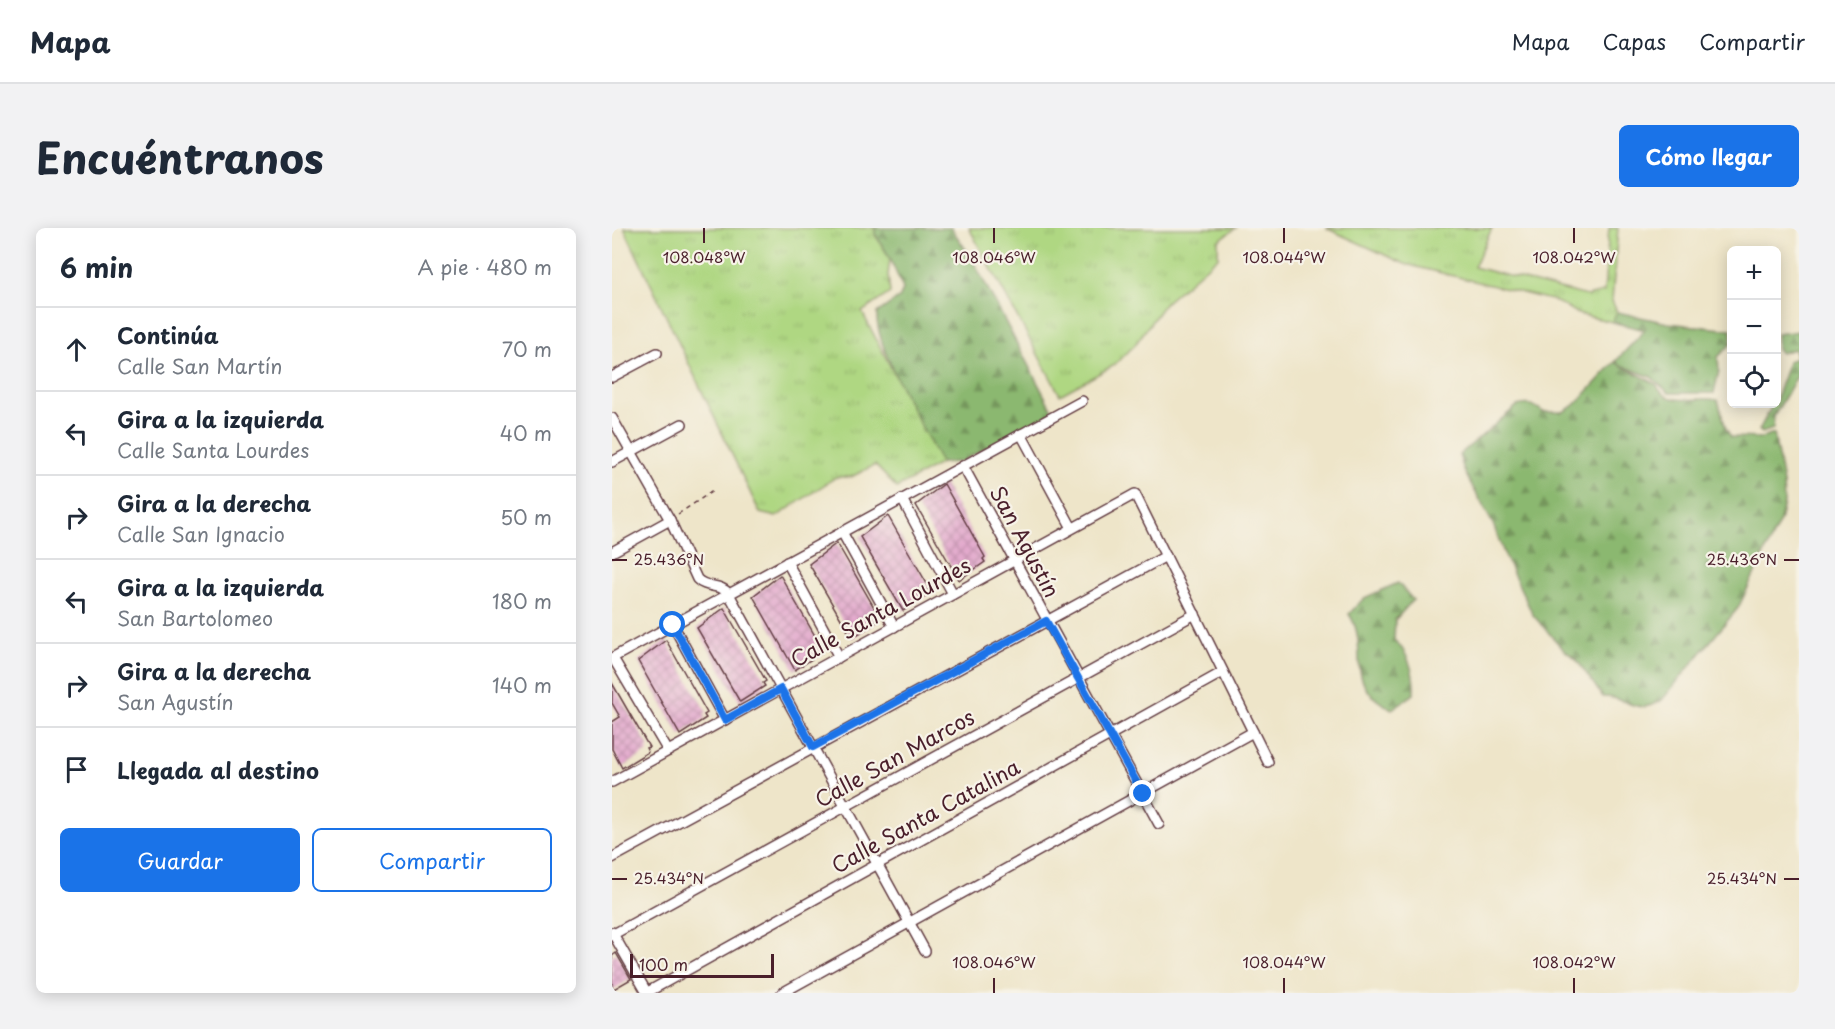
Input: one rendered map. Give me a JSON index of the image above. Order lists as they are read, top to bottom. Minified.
{"streets":{"street":["San Agustín","Calle Santa Lourdes","Calle San Marcos","Calle Santa Catalina"]},"crossings":[["San Agustín","Calle Santa Lourdes"],["San Agustín","Calle San Marcos"],["San Agustín","Calle Santa Catalina"]],"scale_bar":"100 m","page":{"header":"Mapa","nav":["Mapa","Capas","Compartir"],"title":"Encuéntranos","buttons":["Cómo llegar",["Guardar","Compartir"]],"heading":["6 min","A pie · 480 m"],"map_buttons":["+","−"],"list":[["Continúa","Calle San Martín","70 m"],["Gira a la izquierda","Calle Santa Lourdes","40 m"],["Gira a la derecha","Calle San Ignacio","50 m"],["Gira a la izquierda","San Bartolomeo","180 m"],["Gira a la derecha","San Agustín","140 m"],"Llegada al destino"],"scale":"100 m"},"coordinates":["108.048°W","108.046°W","108.044°W","108.042°W","25.436°N","25.434°N"]}
